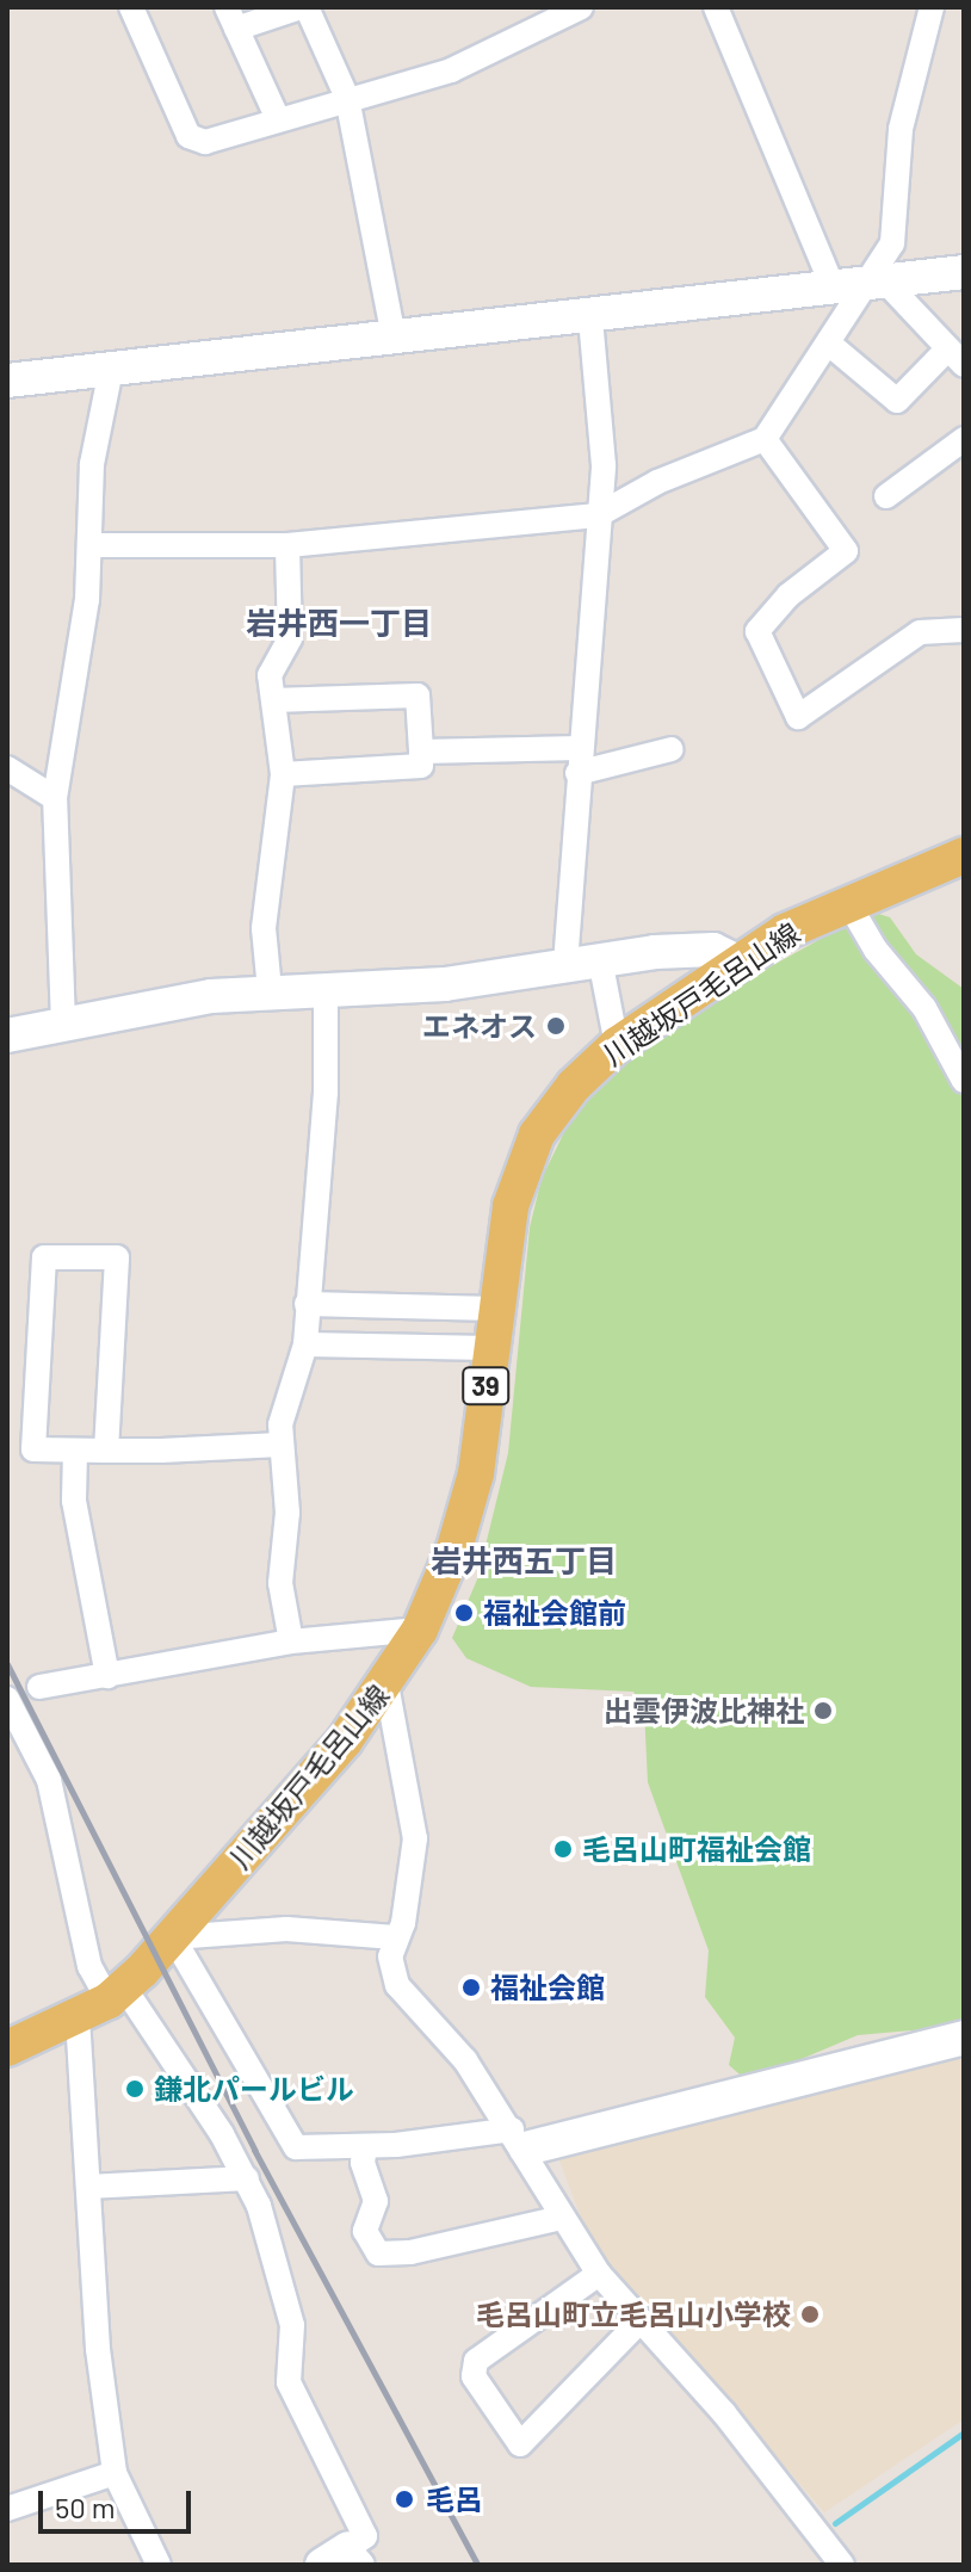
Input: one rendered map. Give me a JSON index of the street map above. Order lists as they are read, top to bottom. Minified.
{"streets":{"main road":["川越坂戸毛呂山線","39"]},"districts":["岩井西一丁目","岩井西五丁目"],"places":["エネオス","福祉会館前","出雲伊波比神社","毛呂山町福祉会館","福祉会館","鎌北パールビル","毛呂山町立毛呂山小学校","毛呂"],"scale_bar":"50 m"}
